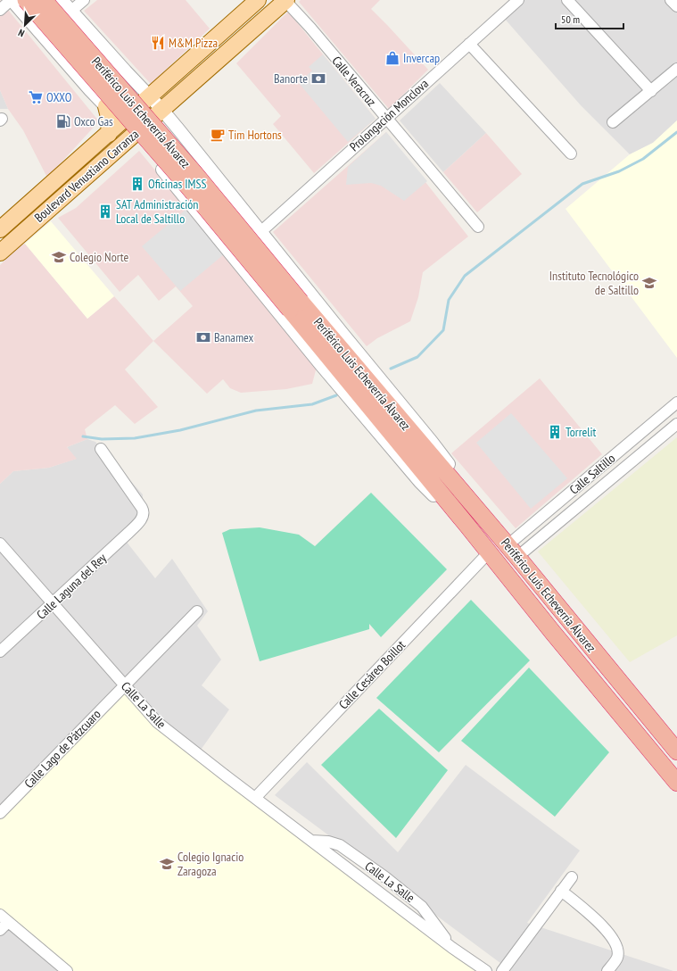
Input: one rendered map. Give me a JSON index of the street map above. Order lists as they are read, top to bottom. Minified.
{"streets":{"highway":["Periférico Luis Echeverría Álvarez"],"main road":["Boulevard Venustiano Carranza"],"street":["Calle Veracruz","Prolongación Monclova","Calle Saltillo","Calle Laguna del Rey","Calle Cesáreo Boillot","Calle La Salle","Calle Lago de Pátzcuaro"]},"crossings":[["Calle Veracruz","Prolongación Monclova"],["Calle Veracruz","Boulevard Venustiano Carranza"],["Periférico Luis Echeverría Álvarez","Boulevard Venustiano Carranza"],["Periférico Luis Echeverría Álvarez","Calle Saltillo"],["Periférico Luis Echeverría Álvarez","Calle Cesáreo Boillot"],["Calle Laguna del Rey","Calle La Salle"],["Calle Cesáreo Boillot","Calle La Salle"],["Calle La Salle","Calle Lago de Pátzcuaro"]],"places":{"restaurant":["M&M Pizza"],"shop":["Invercap"],"bank":["Banorte","Banamex"],"supermarket":["OXXO"],"fuel station":["Oxco Gas"],"cafe":["Tim Hortons"],"building":["Oficinas IMSS","SAT Administración Local de Saltillo","Torrelit"],"school or university":["Colegio Norte","Instituto Tecnológico de Saltillo","Colegio Ignacio Zaragoza"]},"scale_bar":"50 m","north":"bottom left"}
